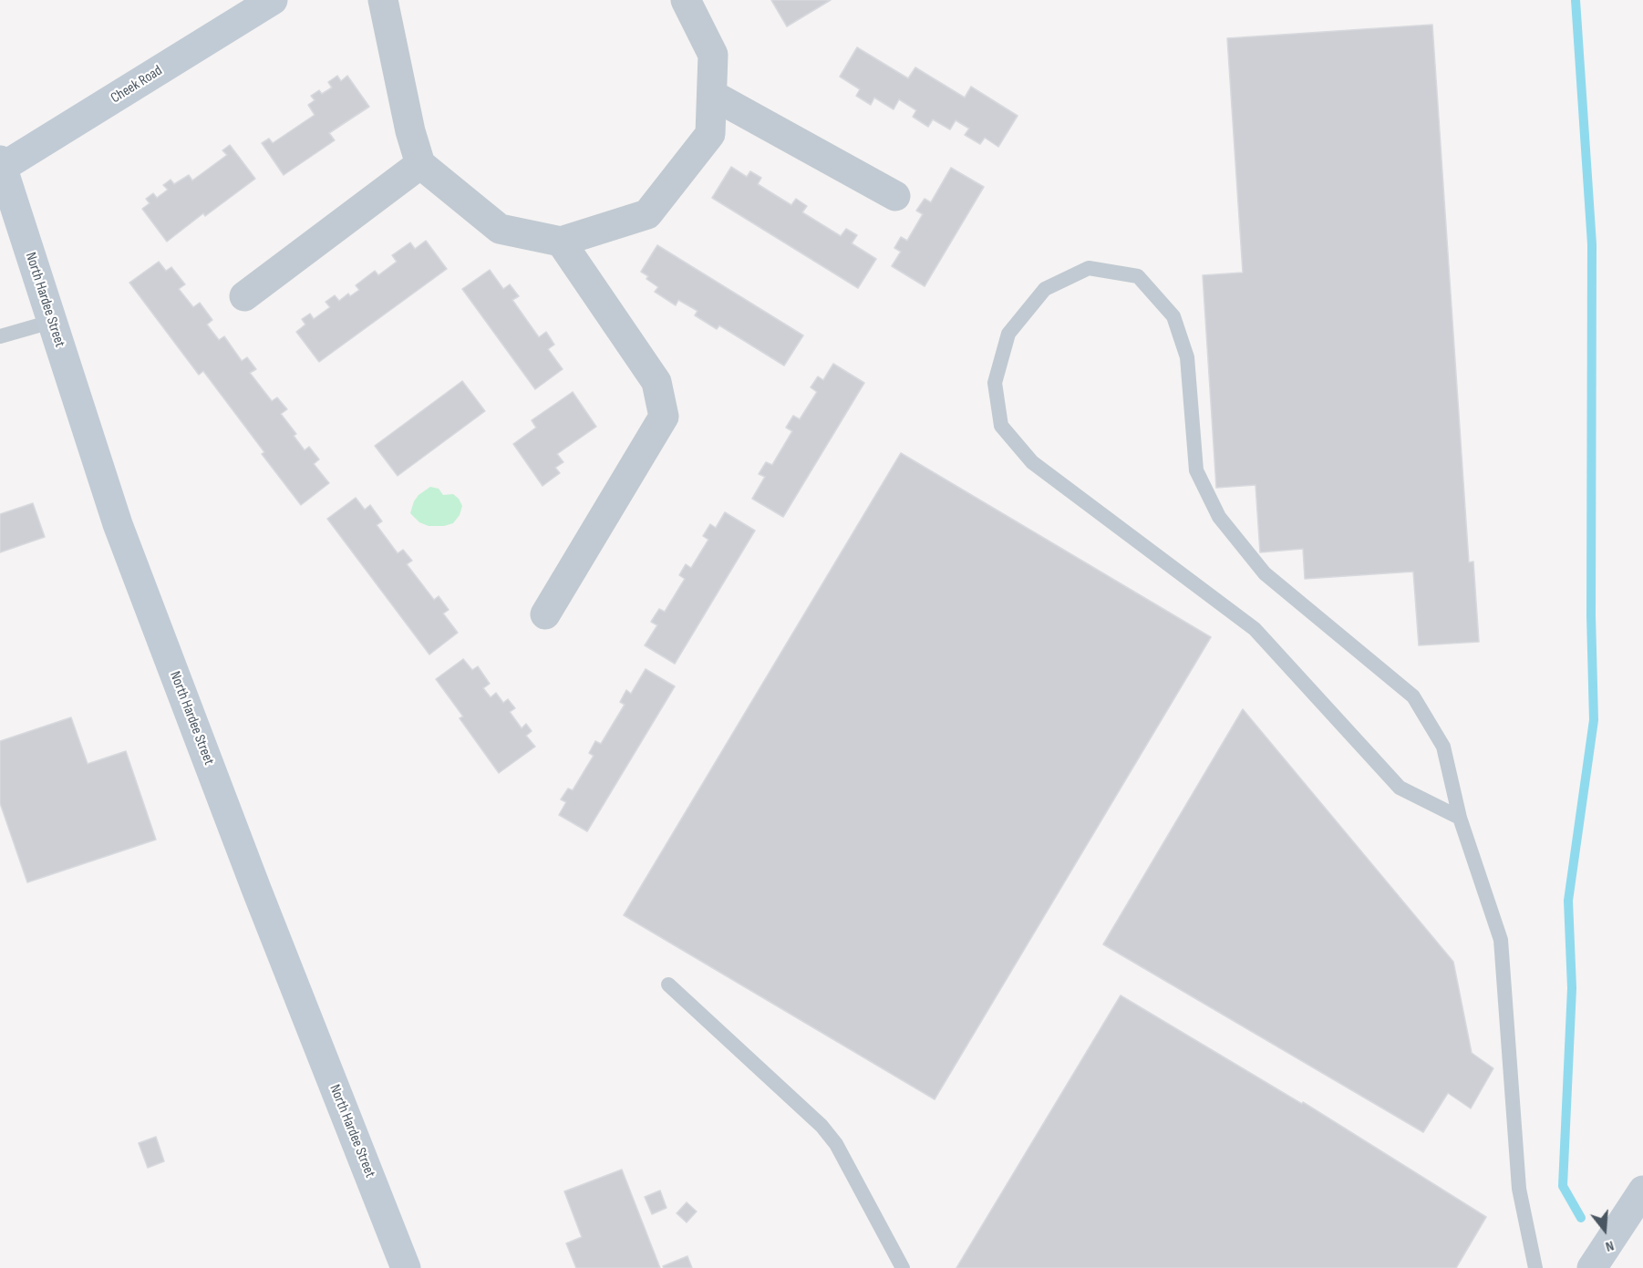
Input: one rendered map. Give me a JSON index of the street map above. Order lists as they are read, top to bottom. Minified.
{"streets":{"street":["Cheek Road","North Hardee Street"]},"crossings":[["Cheek Road","North Hardee Street"]],"north":"bottom"}
